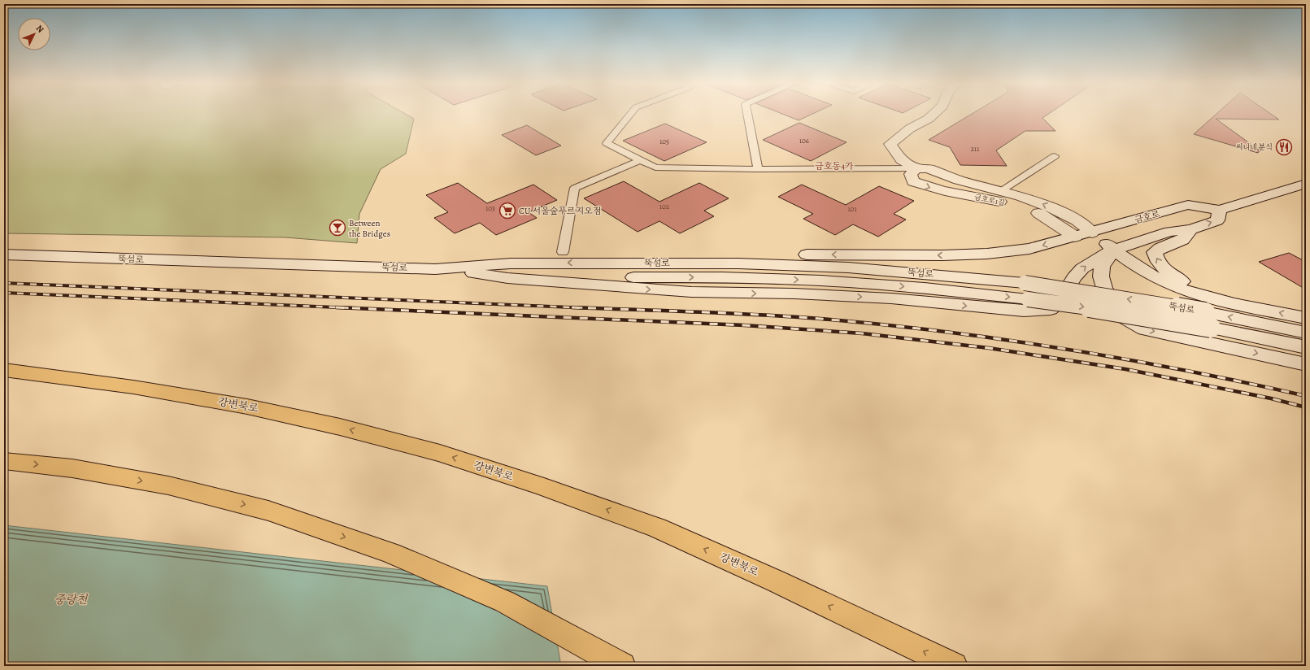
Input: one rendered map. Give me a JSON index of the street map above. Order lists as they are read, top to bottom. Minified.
{"streets":{"highway":["강변북로"],"main road":["금호로1길","금호로","뚝섬로"]},"crossings":[["금호로1길","금호로"],["금호로","뚝섬로"]],"districts":["금호동4가"],"water":["중랑천"],"places":{"restaurant":["써니네 분식"],"supermarket":["CU 서울숲푸르지오점"],"bar":["Between the Bridges"]},"house_numbers":["106","105","211","102","103","101"],"north":"top right"}
